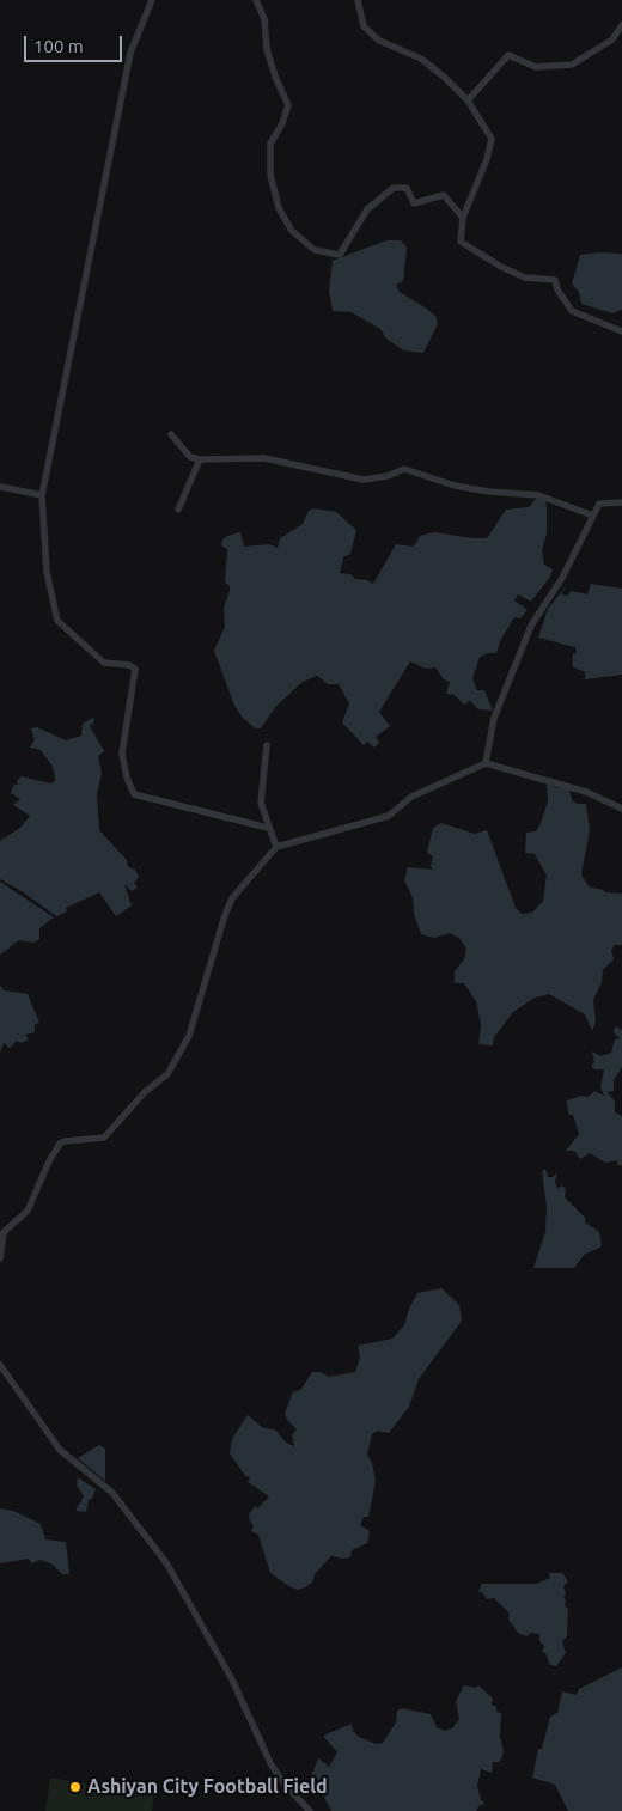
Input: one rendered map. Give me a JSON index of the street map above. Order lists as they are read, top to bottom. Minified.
{"places":["Ashiyan City Football Field"],"scale_bar":"100 m"}
